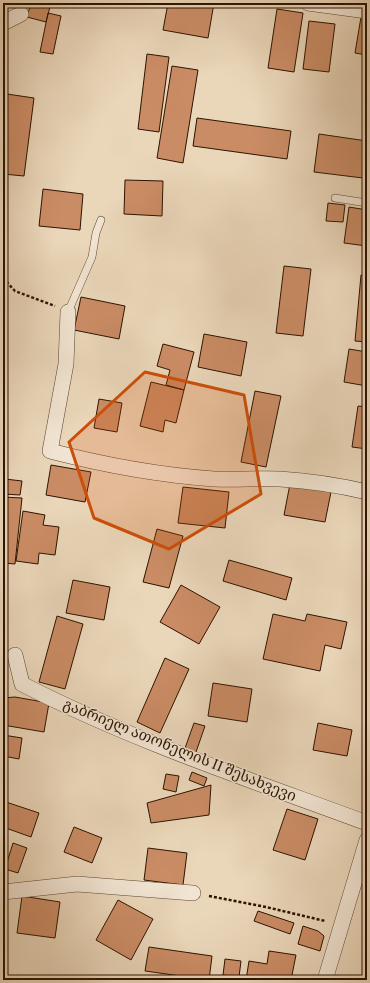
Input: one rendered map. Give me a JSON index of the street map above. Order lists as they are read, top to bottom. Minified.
{"streets":{"street":["გაბრიელ ათონელის II შესახვევი"]}}
